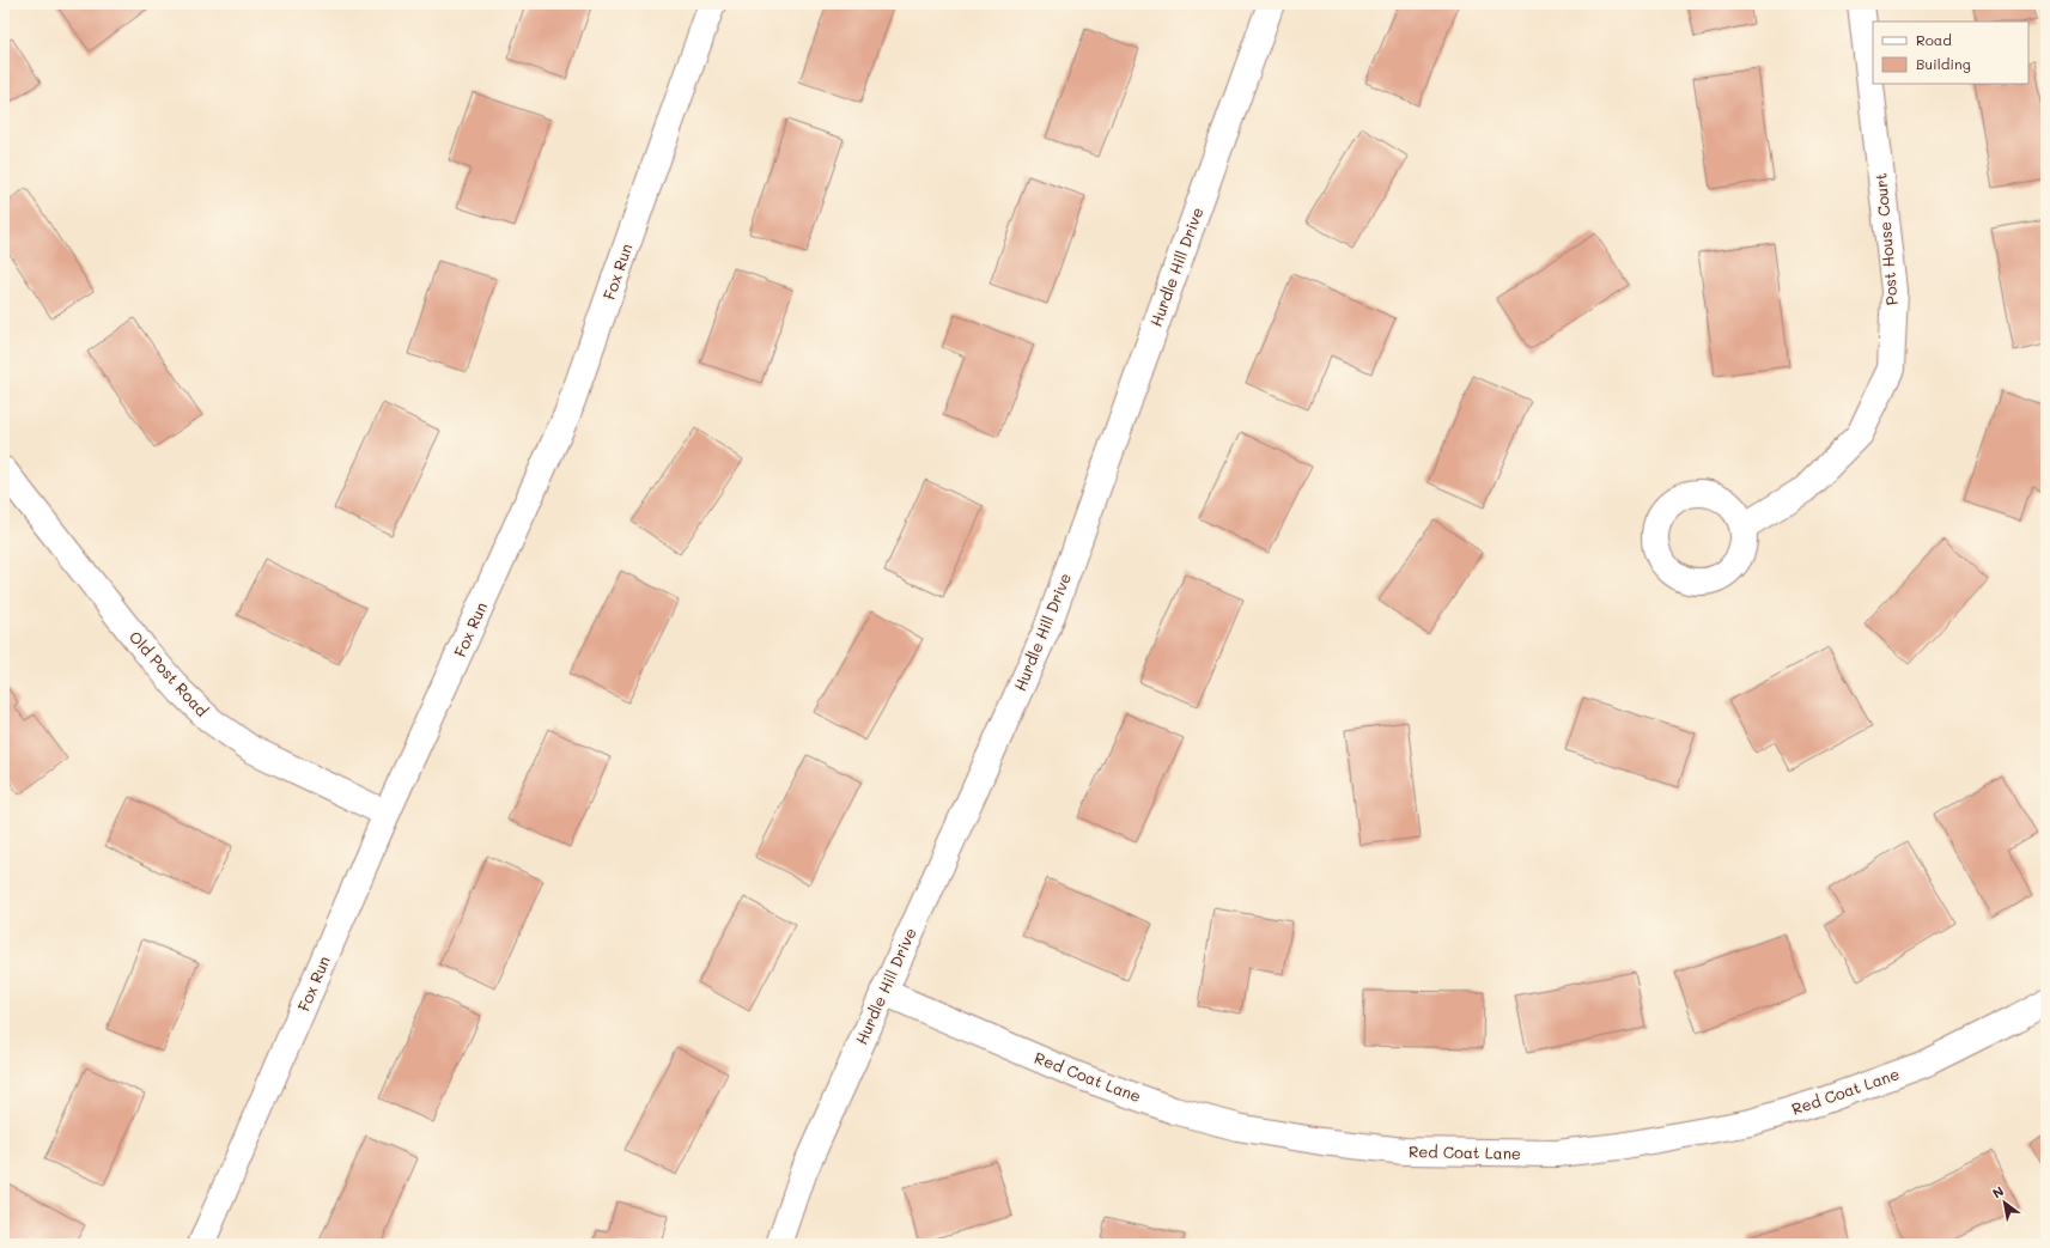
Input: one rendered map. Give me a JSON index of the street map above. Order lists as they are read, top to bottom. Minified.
{"streets":{"street":["Post House Court","Hurdle Hill Drive","Fox Run","Old Post Road","Red Coat Lane"]},"crossings":[["Hurdle Hill Drive","Red Coat Lane"],["Fox Run","Old Post Road"]],"legend":["Road","Building"],"north":"top left"}
